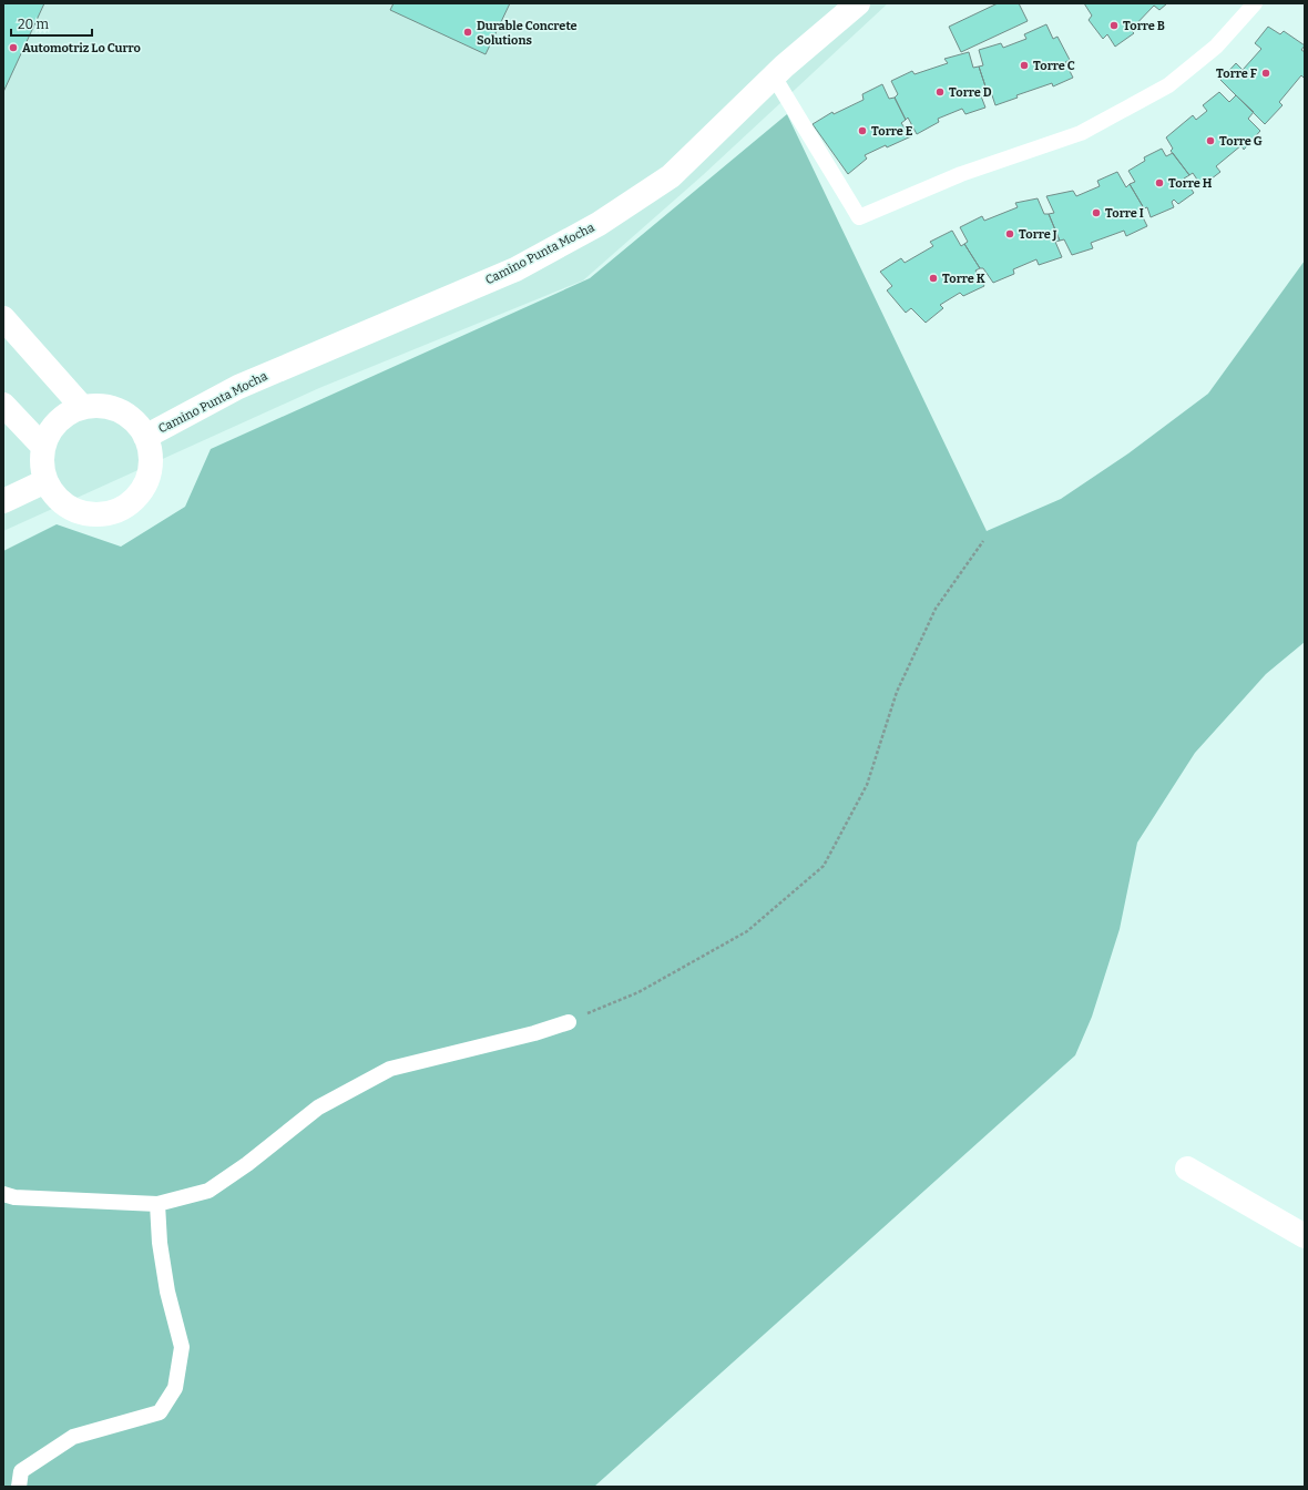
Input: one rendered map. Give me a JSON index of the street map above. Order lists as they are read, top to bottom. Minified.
{"streets":{"street":["Camino Punta Mocha"]},"places":["Torre B","Durable Concrete Solutions","Automotriz Lo Curro","Torre C","Torre F","Torre D","Torre E","Torre G","Torre H","Torre I","Torre J","Torre K"],"scale_bar":"20 m"}
